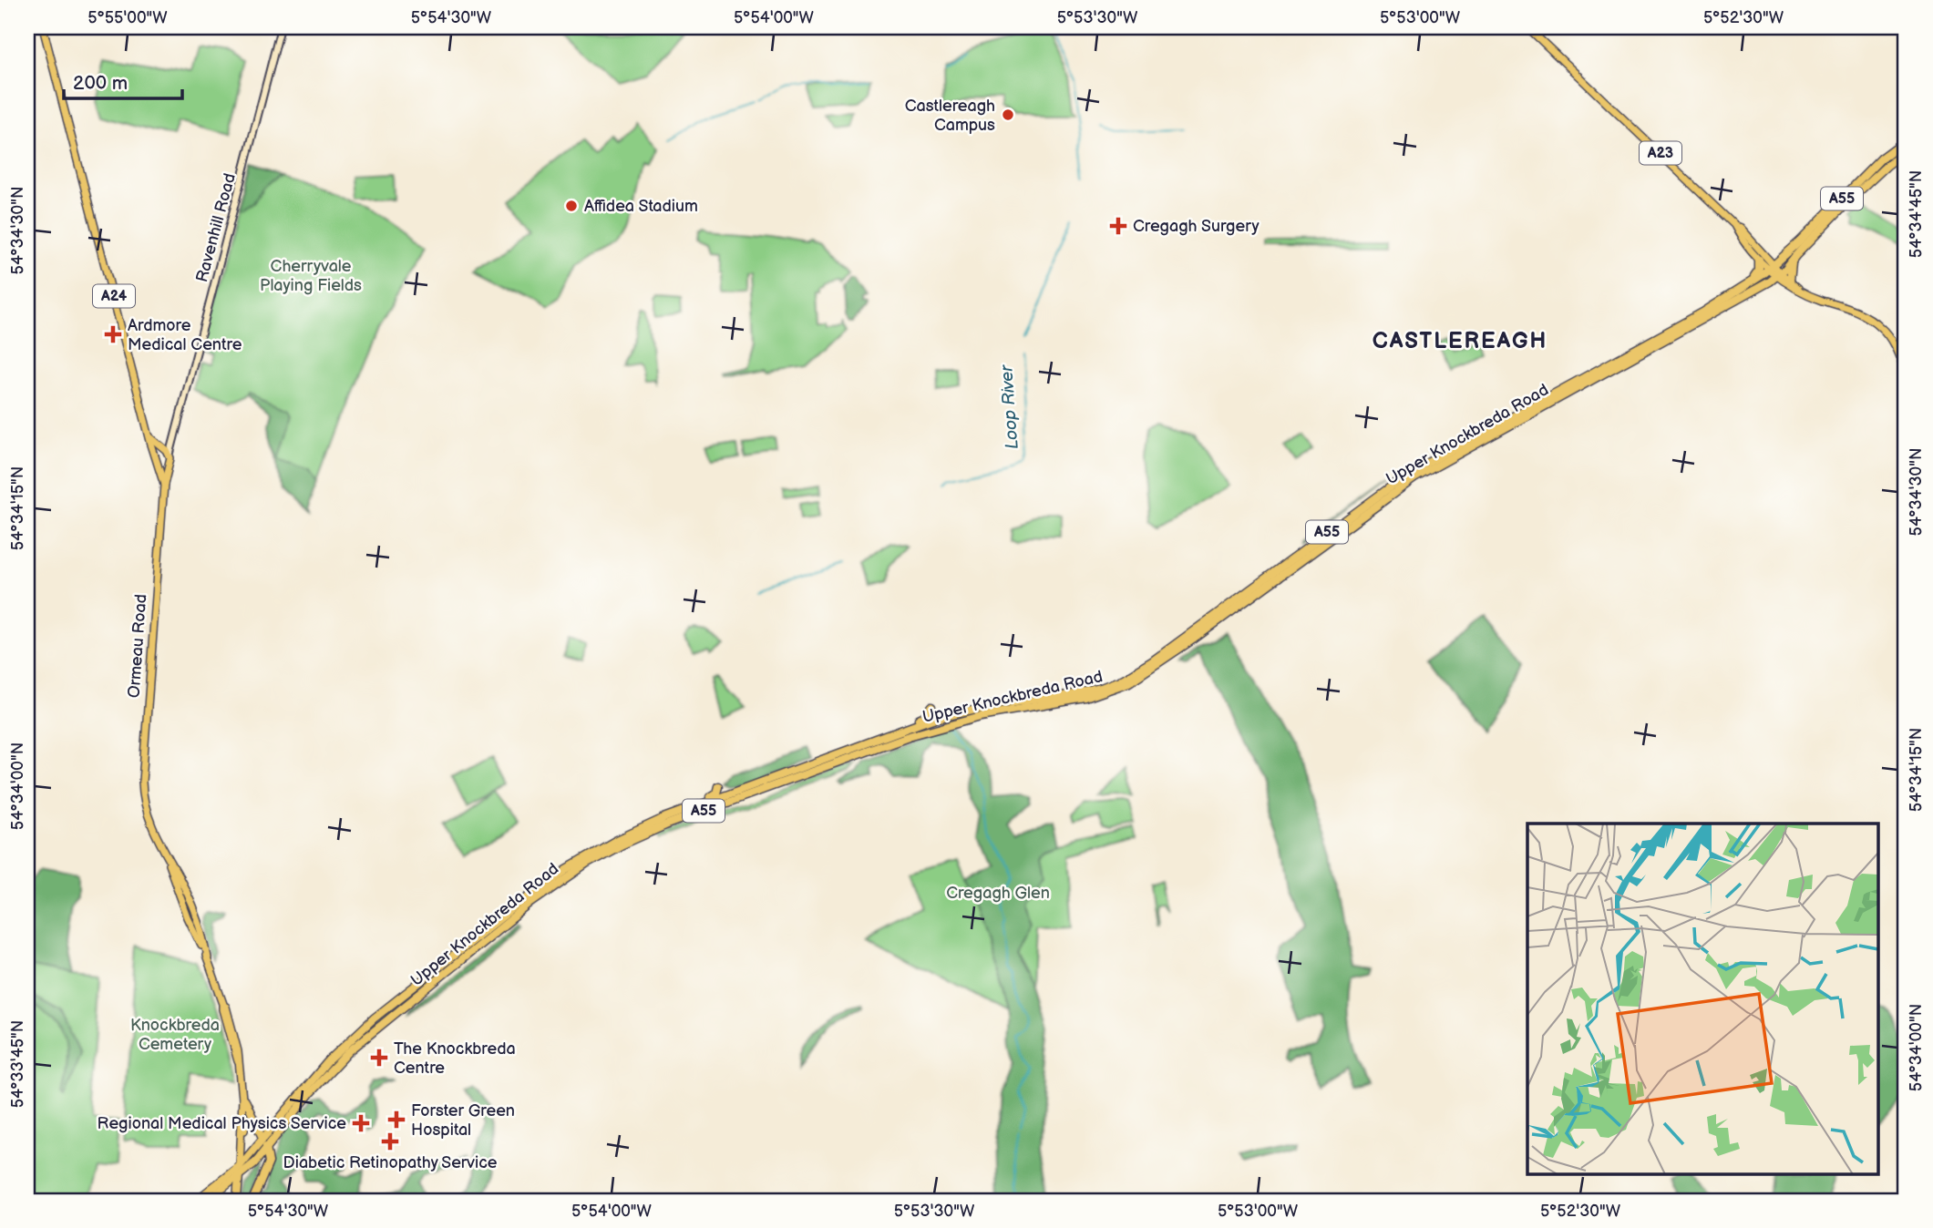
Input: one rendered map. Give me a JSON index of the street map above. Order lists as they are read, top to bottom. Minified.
{"streets":{"highway":["A55","A24","Upper Knockbreda Road"],"main road":["A23","Ravenhill Road","Ormeau Road"]},"crossings":[["A23","A55"],["A23","Upper Knockbreda Road"],["A55","A24"],["A55","Upper Knockbreda Road"],["Ravenhill Road","Ormeau Road"],["A24","Upper Knockbreda Road"],["A24","Ormeau Road"]],"districts":["CASTLEREAGH"],"water":["Loop River"],"parks":["Cherryvale Playing Fields","Cregagh Glen","Knockbreda Cemetery"],"places":{"other":["Castlereagh Campus","Affidea Stadium"],"health":["Cregagh Surgery","Ardmore Medical Centre","The Knockbreda Centre","Forster Green Hospital","Regional Medical Physics Service","Diabetic Retinopathy Service"]},"scale_bar":"200 m","coordinates":["5°55'00\"W","5°54'30\"W","5°54'00\"W","5°53'30\"W","5°53'00\"W","5°52'30\"W","54°34'45\"N","54°34'30\"N","54°34'15\"N","54°34'00\"N","54°33'45\"N"]}
